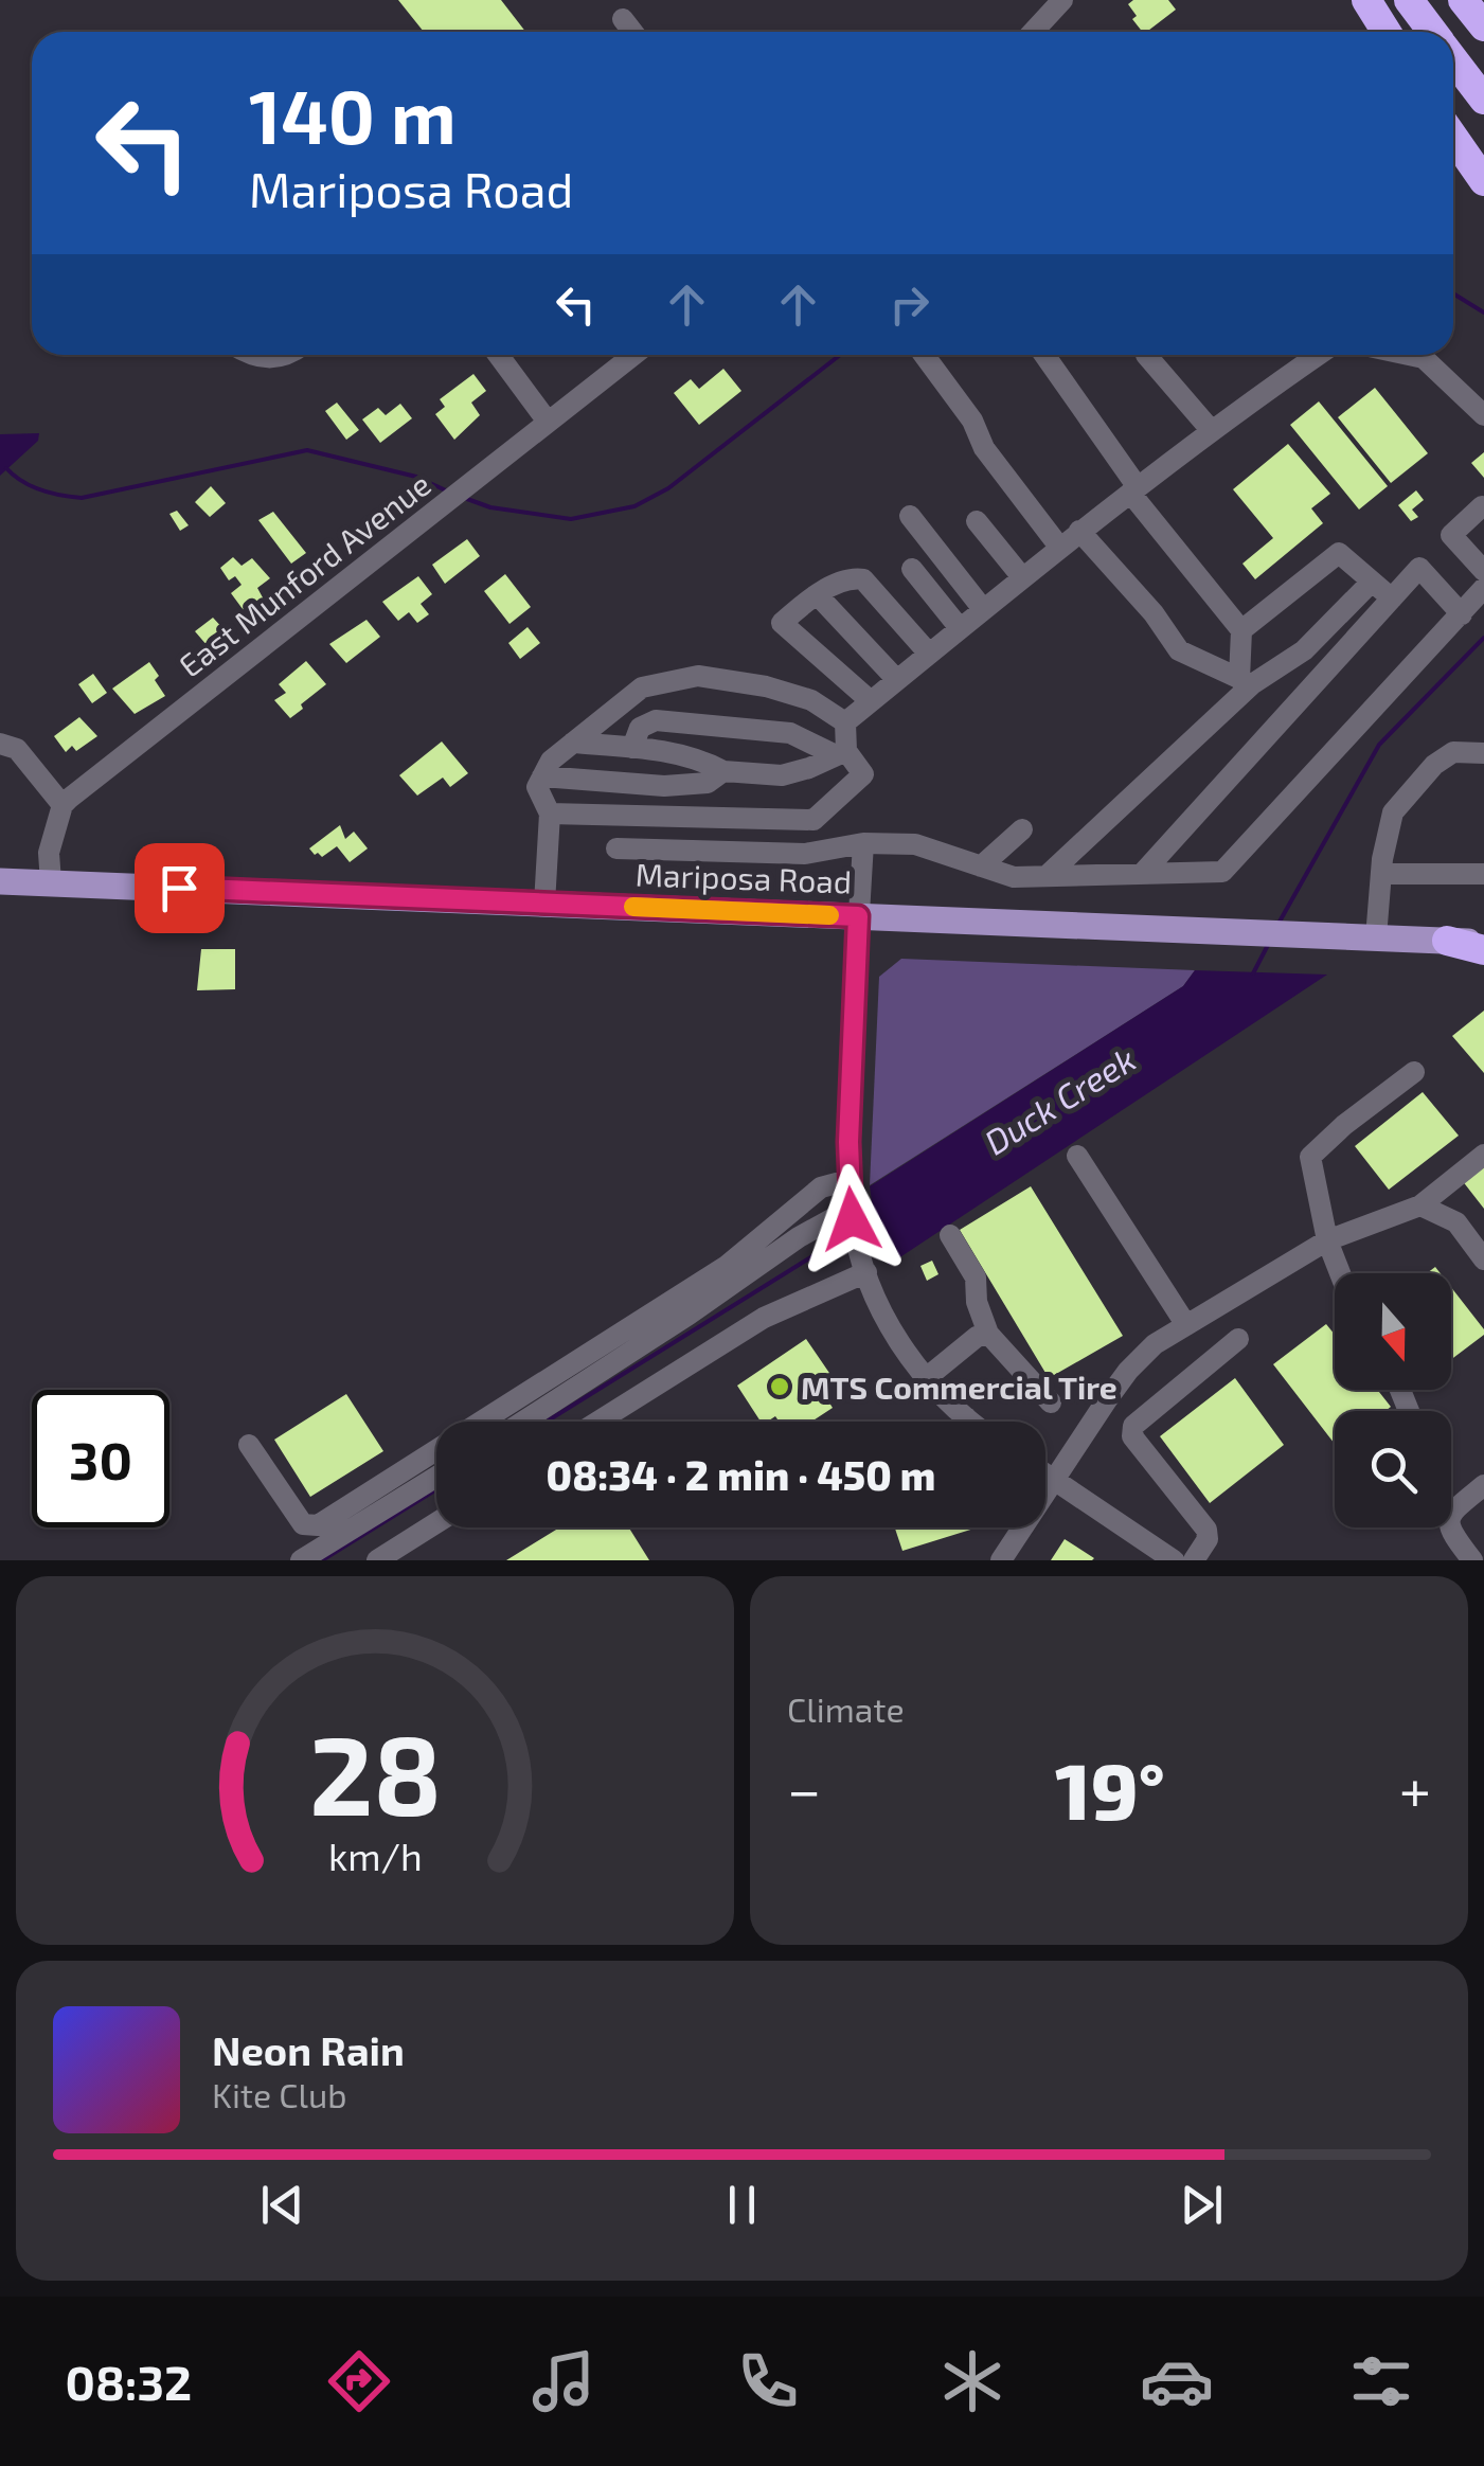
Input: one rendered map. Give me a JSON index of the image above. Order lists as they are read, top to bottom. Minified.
{"streets":{"main road":["Mariposa Road"],"street":["East Munford Avenue"]},"water":["Duck Creek"],"places":["MTS Commercial Tire"],"north":"bottom","page":{"turn":["140 m","Mariposa Road"],"limit":"30","trip":"08:34 · 2 min · 450 m","tile":"Climate","heat":["−","19°","+"],"song":["Neon Rain","Kite Club"],"tabs":"08:32","gauge":["28","km/h"]}}
